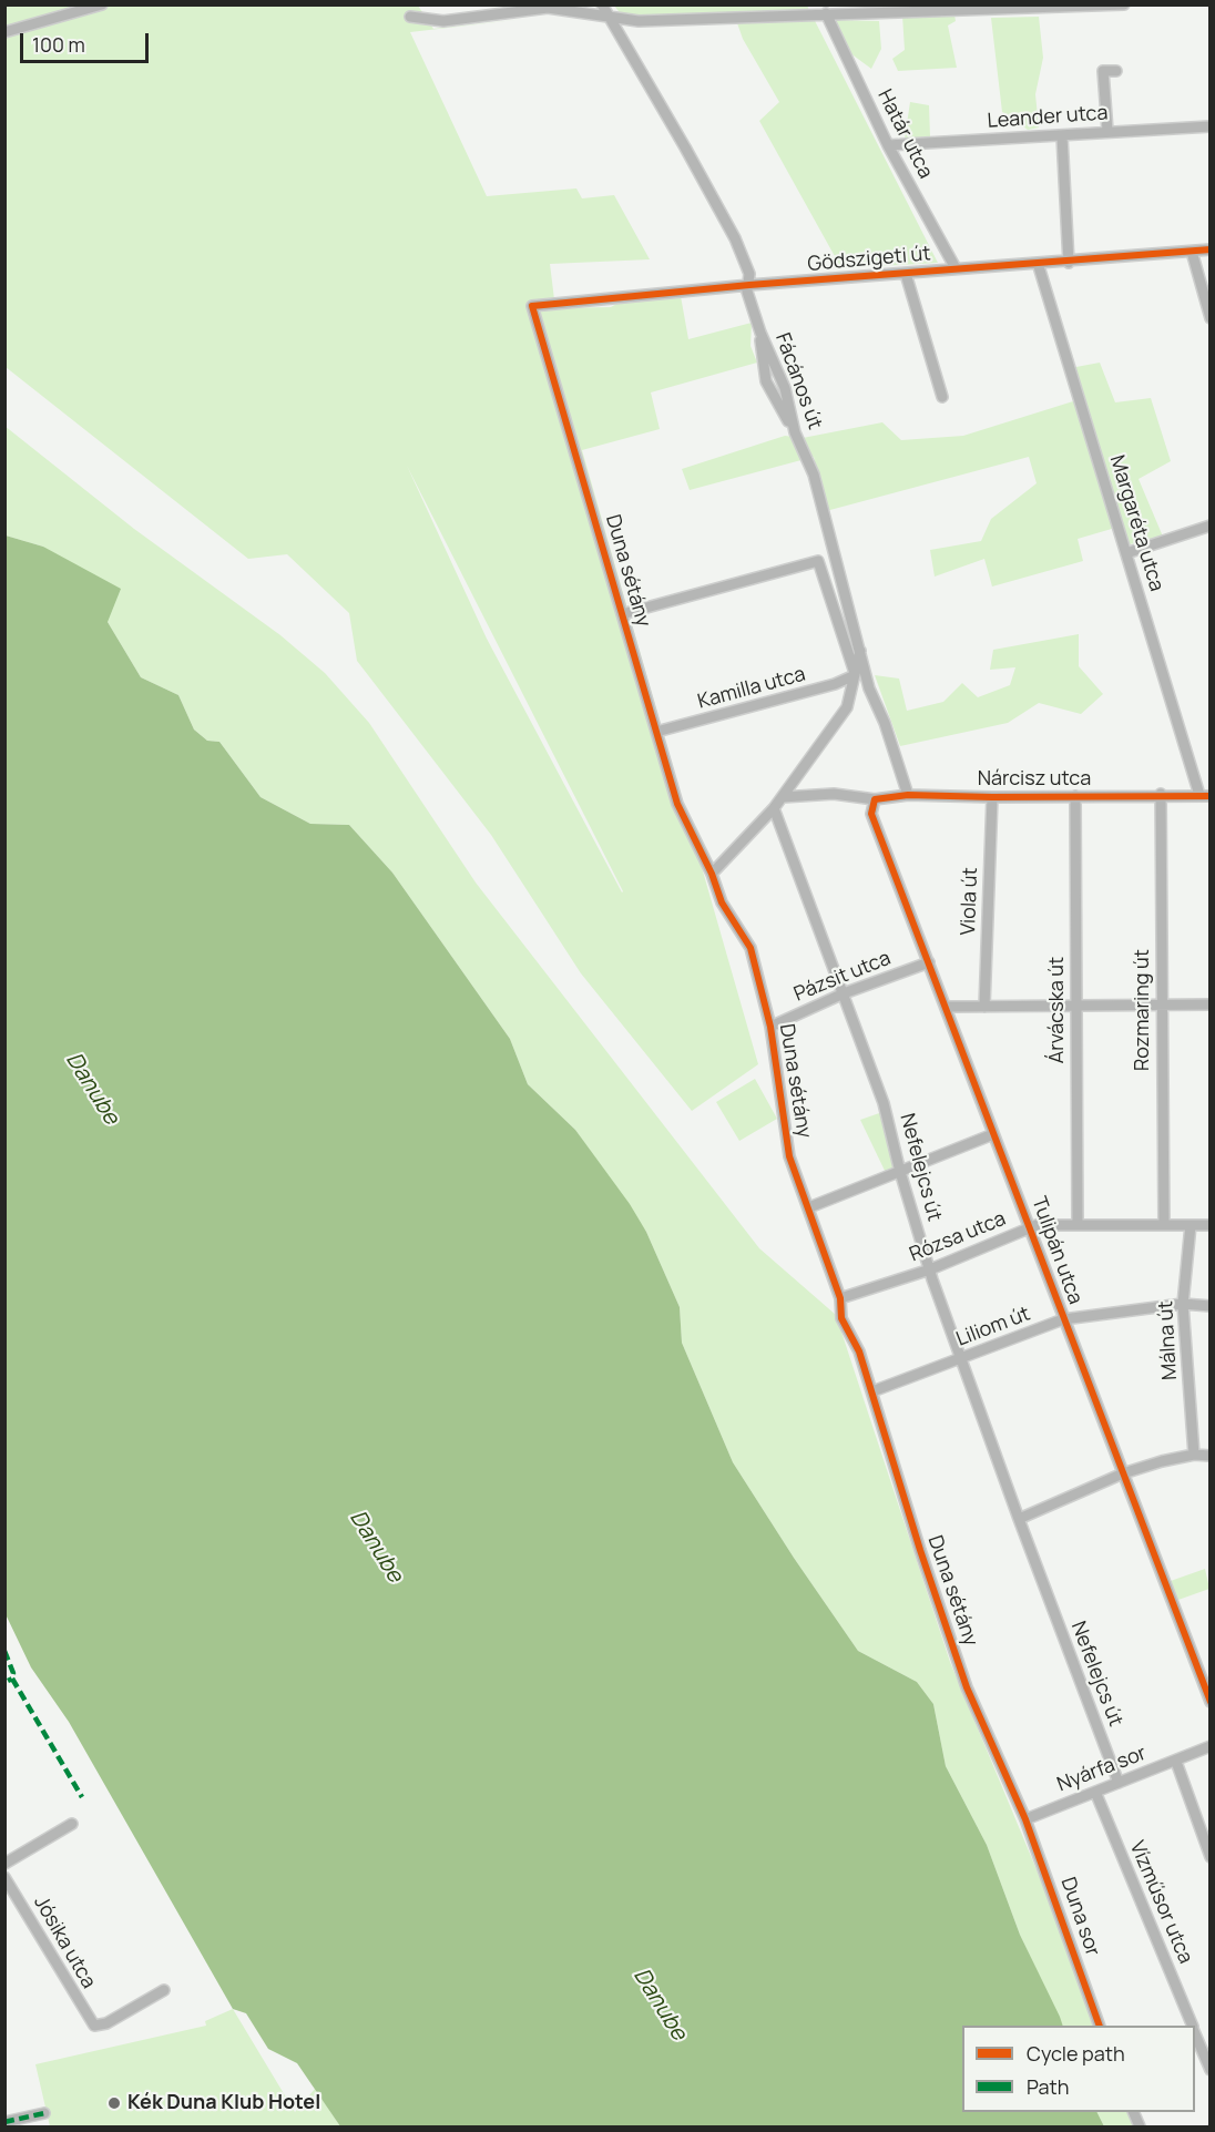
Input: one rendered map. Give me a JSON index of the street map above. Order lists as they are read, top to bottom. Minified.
{"streets":{"street":["Leander utca","Határ utca","Gödszigeti út","Fácános út","Margaréta utca","Duna sétány","Kamilla utca","Nárcisz utca","Viola út","Pázsit utca","Árvácska út","Rozmaring út","Nefelejcs út","Rózsa utca","Tulipán utca","Liliom út","Málna út","Nyárfa sor","Vízműsor utca","Duna sor","Jósika utca"]},"crossings":[["Leander utca","Határ utca"],["Határ utca","Gödszigeti út"],["Gödszigeti út","Fácános út"],["Gödszigeti út","Margaréta utca"],["Gödszigeti út","Duna sétány"],["Fácános út","Nárcisz utca"],["Margaréta utca","Nárcisz utca"],["Duna sétány","Kamilla utca"],["Duna sétány","Pázsit utca"],["Duna sétány","Rózsa utca"],["Duna sétány","Liliom út"],["Duna sétány","Nyárfa sor"],["Duna sétány","Duna sor"],["Nárcisz utca","Viola út"],["Nárcisz utca","Árvácska út"],["Nárcisz utca","Rozmaring út"],["Nárcisz utca","Tulipán utca"],["Pázsit utca","Nefelejcs út"],["Pázsit utca","Tulipán utca"],["Árvácska út","Rózsa utca"],["Rozmaring út","Rózsa utca"],["Nefelejcs út","Rózsa utca"],["Nefelejcs út","Liliom út"],["Nefelejcs út","Nyárfa sor"],["Rózsa utca","Tulipán utca"],["Rózsa utca","Málna út"],["Tulipán utca","Liliom út"],["Liliom út","Málna út"],["Nyárfa sor","Vízműsor utca"],["Nyárfa sor","Duna sor"]],"water":["Danube"],"places":["Kék Duna Klub Hotel"],"legend":["Cycle path","Path"],"scale_bar":"100 m"}
